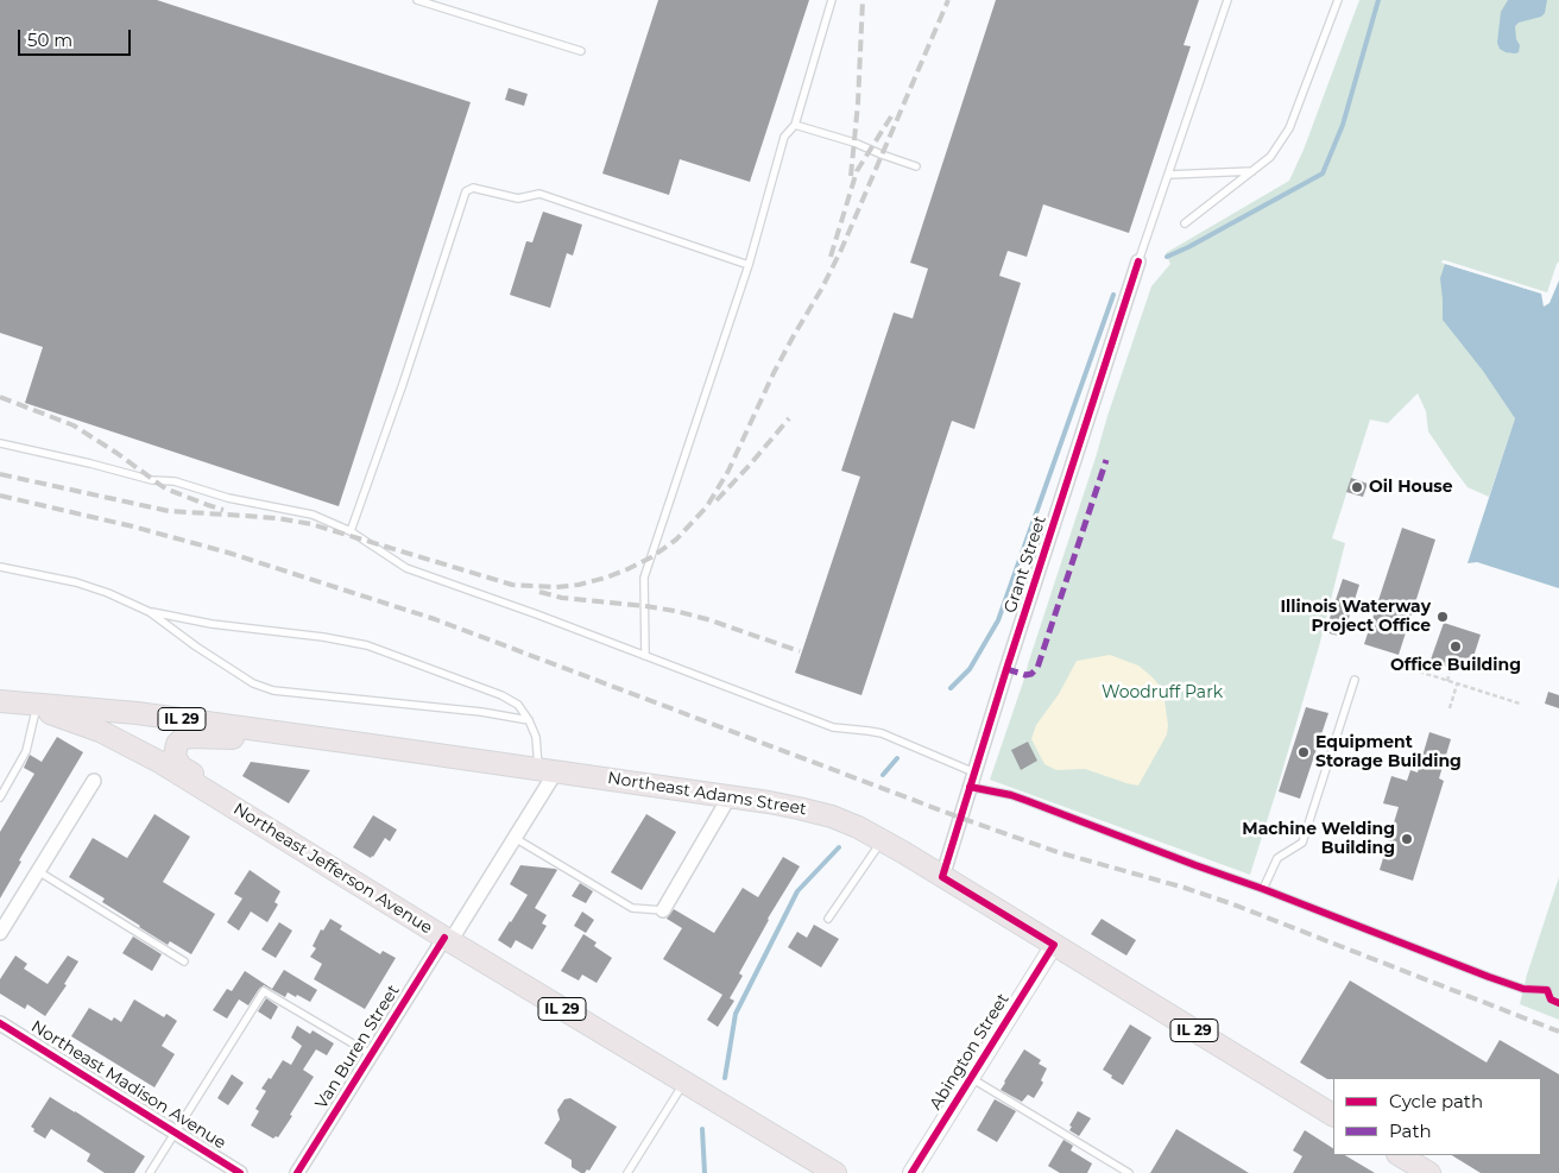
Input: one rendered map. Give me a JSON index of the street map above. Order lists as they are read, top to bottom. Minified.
{"streets":{"main road":["IL 29","Northeast Adams Street","Northeast Jefferson Avenue"],"street":["Grant Street","Van Buren Street","Abington Street","Northeast Madison Avenue"]},"crossings":[["Grant Street","Northeast Adams Street"],["Northeast Adams Street","Northeast Jefferson Avenue"],["Northeast Adams Street","Van Buren Street"],["Northeast Adams Street","Abington Street"],["Northeast Jefferson Avenue","Van Buren Street"]],"parks":["Woodruff Park"],"places":["Oil House","Illinois Waterway Project Office","Office Building","Equipment Storage Building","Machine Welding Building"],"legend":["Cycle path","Path"],"scale_bar":"50 m"}
